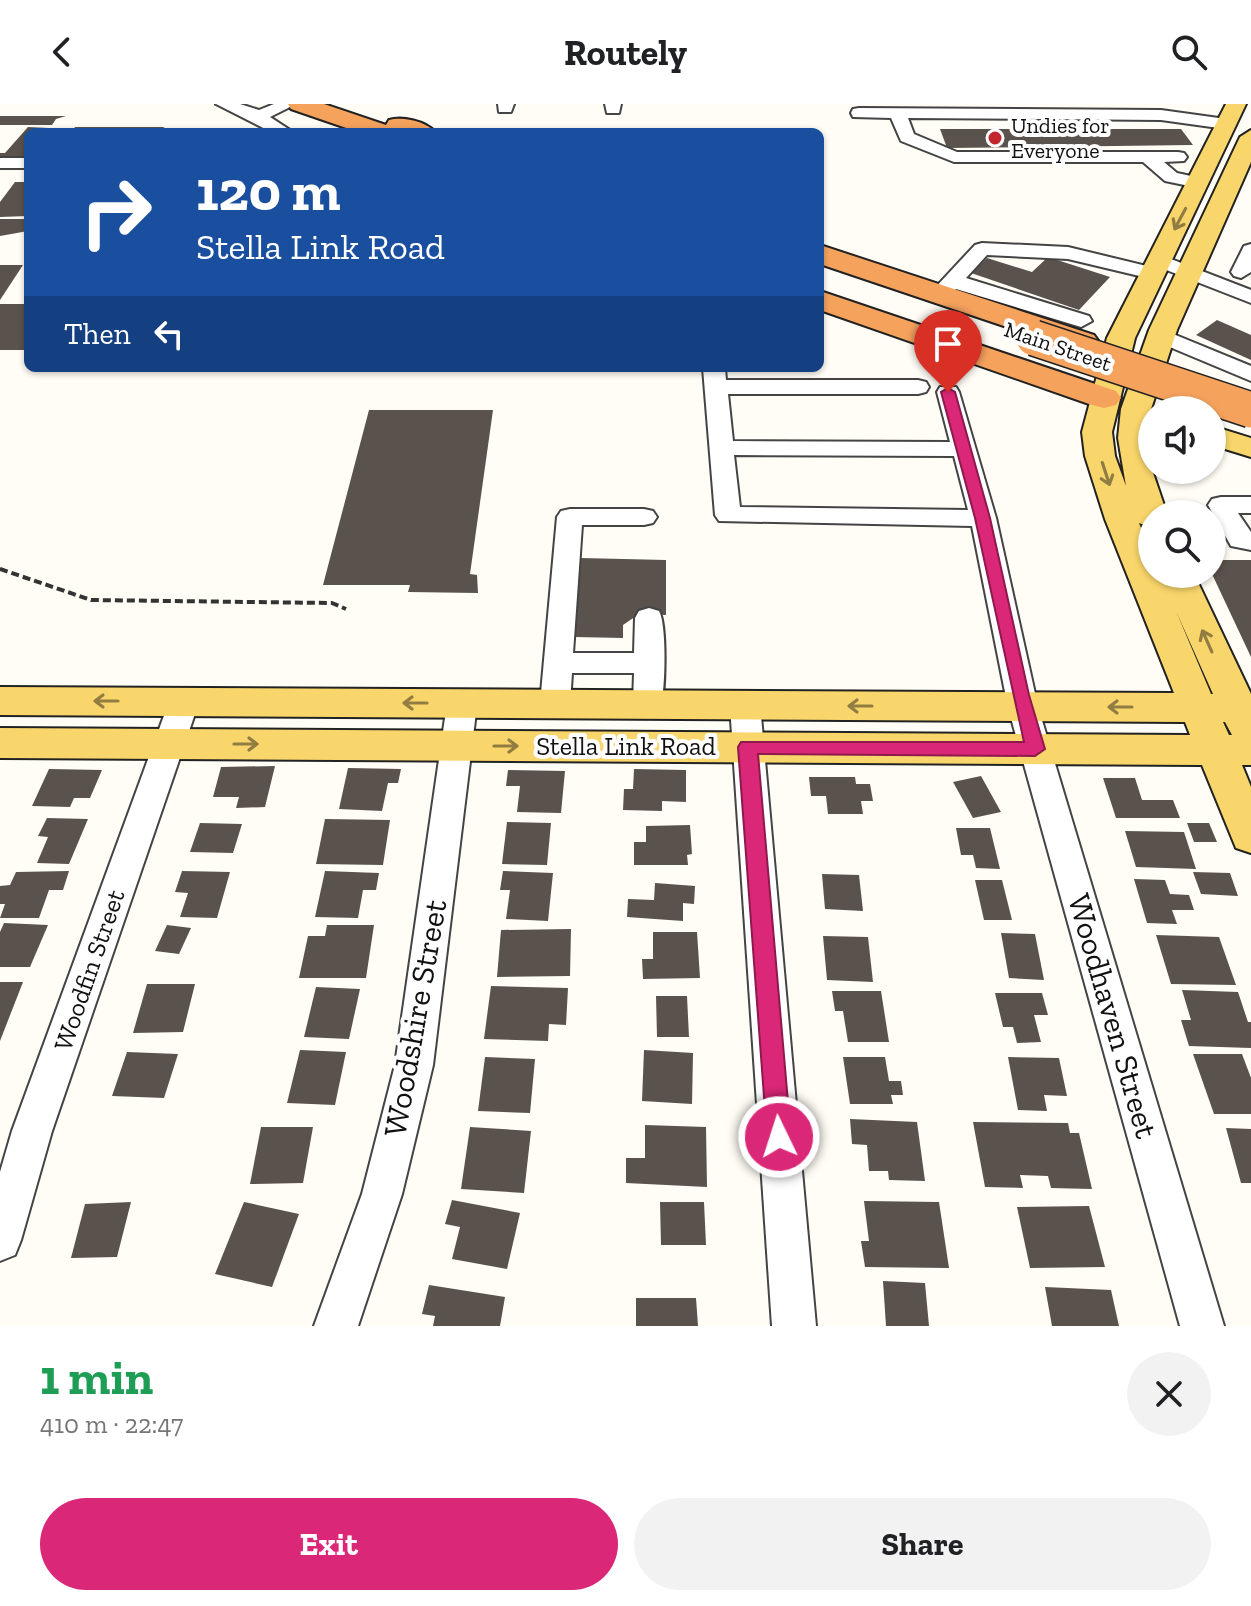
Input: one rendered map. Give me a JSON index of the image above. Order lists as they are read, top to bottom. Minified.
{"streets":{"highway":["Main Street"],"main road":["Stella Link Road"],"street":["Woodfin Street","Woodhaven Street","Woodshire Street"]},"crossings":[["Stella Link Road","Woodfin Street"],["Stella Link Road","Woodhaven Street"],["Stella Link Road","Woodshire Street"]],"places":["Undies for Everyone"],"page":{"header":"Routely","turn":["120 m","Stella Link Road"],"then":"Then","heading":["1 min","410 m · 22:47"],"buttons":["Exit","Share"]}}
